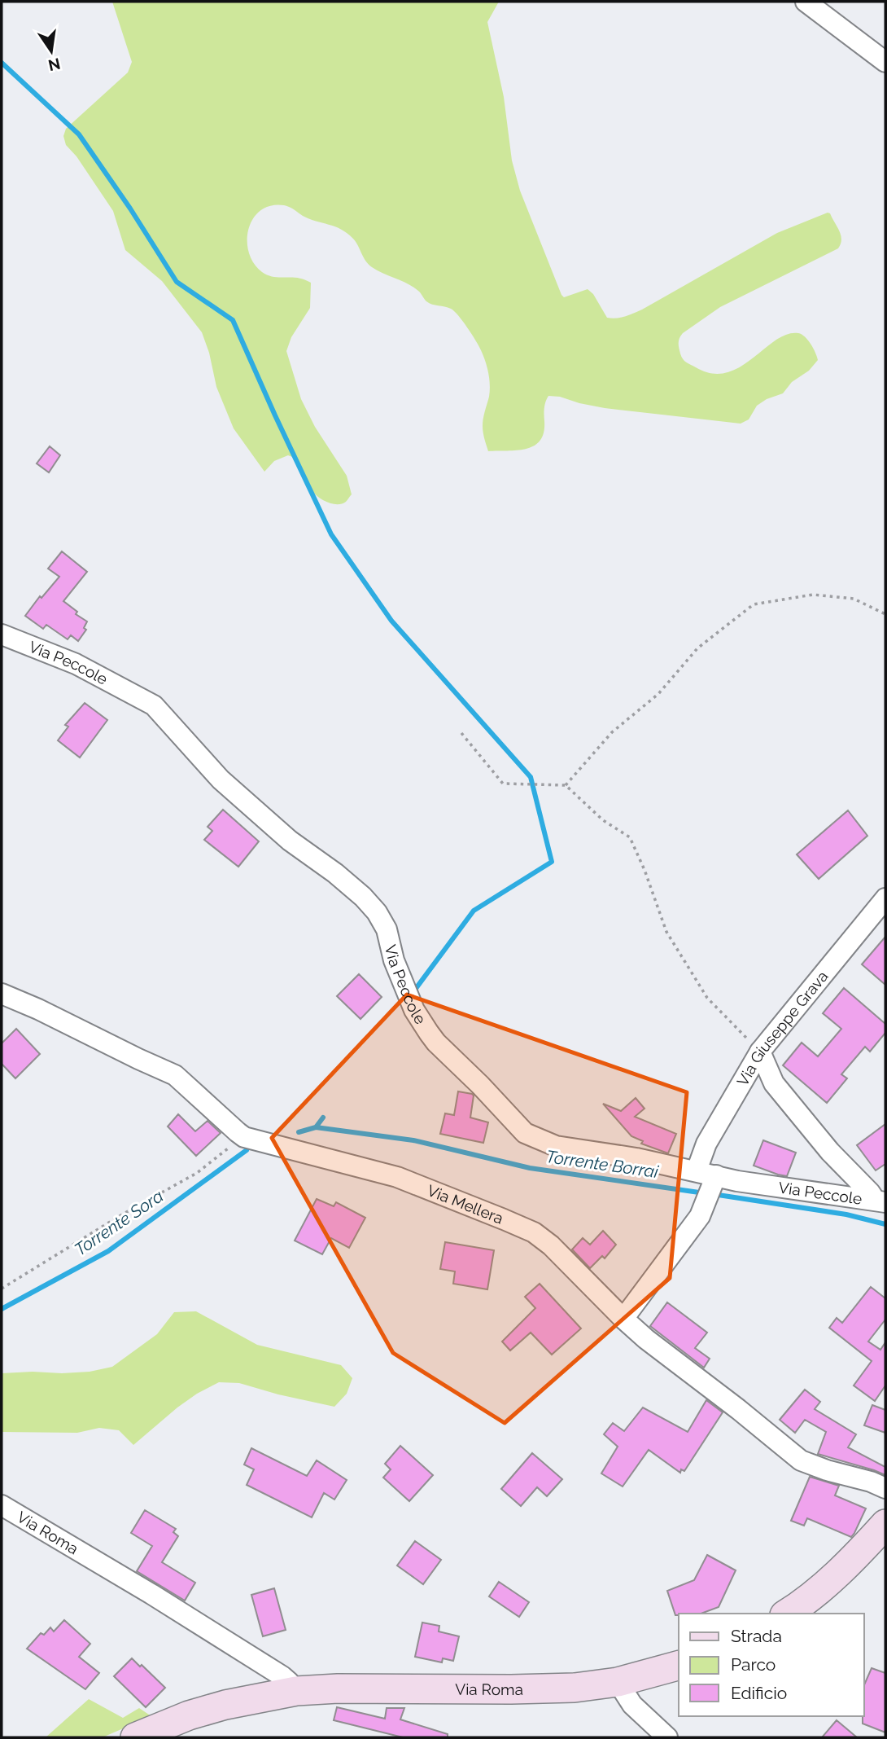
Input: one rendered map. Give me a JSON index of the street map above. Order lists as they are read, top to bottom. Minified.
{"streets":{"main road":["Via Roma"],"street":["Via Peccole","Via Giuseppe Grava","Via Mellera"]},"crossings":[["Via Peccole","Via Giuseppe Grava"]],"water":["Torrente Borrai","Torrente Sora"],"legend":["Strada","Parco","Edificio"],"north":"bottom"}
